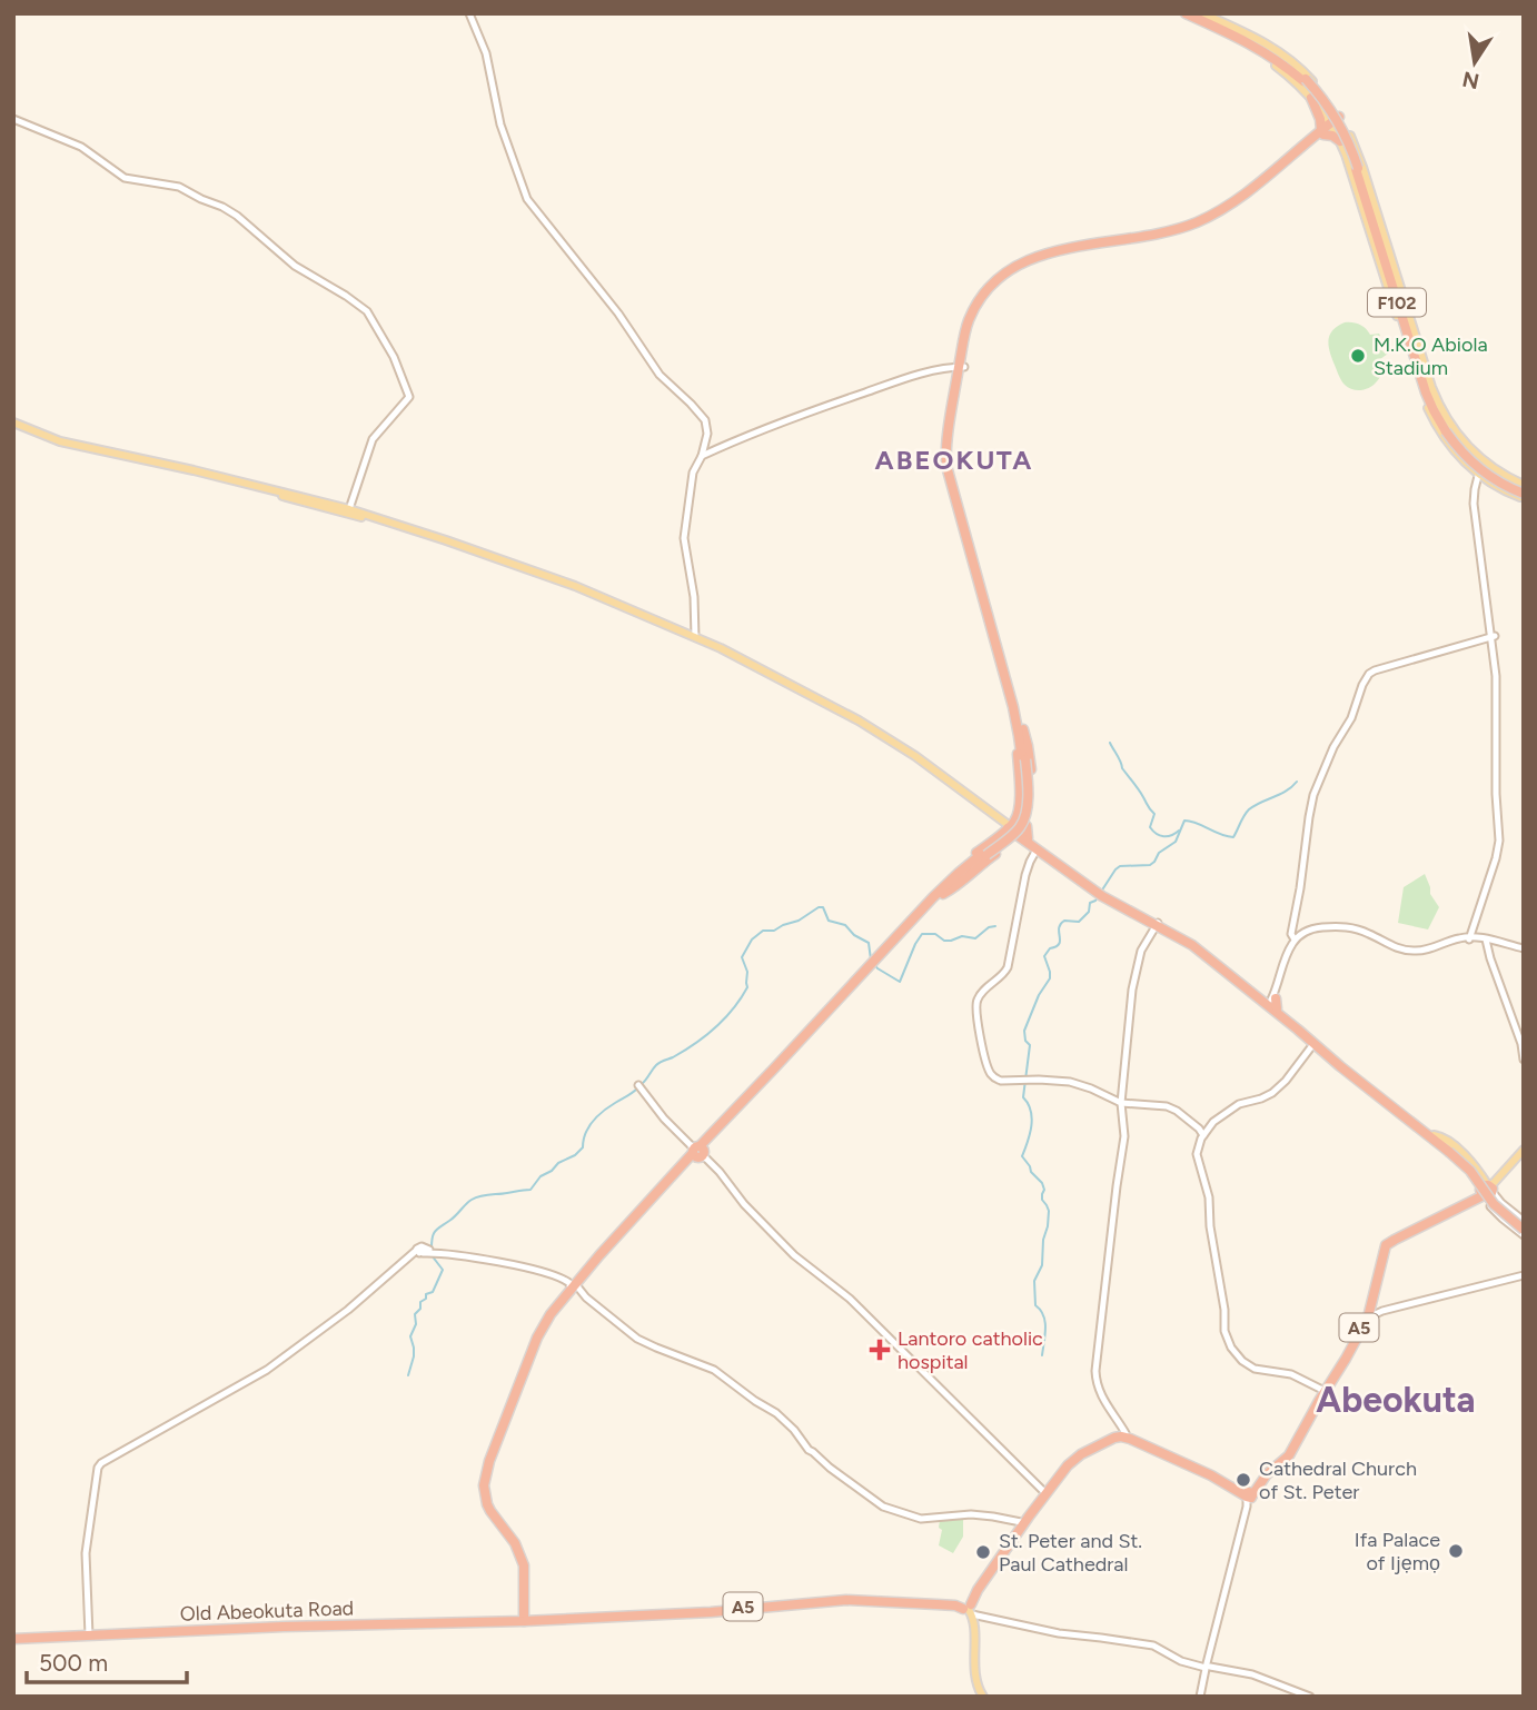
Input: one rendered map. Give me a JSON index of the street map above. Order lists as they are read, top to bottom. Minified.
{"streets":{"highway":["F102","A5","Old Abeokuta Road"]},"districts":["ABEOKUTA","Abeokuta"],"places":{"other":["M.K.O Abiola Stadium","Cathedral Church of St. Peter","Ifa Palace of Ijẹmọ","St. Peter and St. Paul Cathedral"],"health":["Lantoro catholic hospital"]},"scale_bar":"500 m","north":"bottom"}
